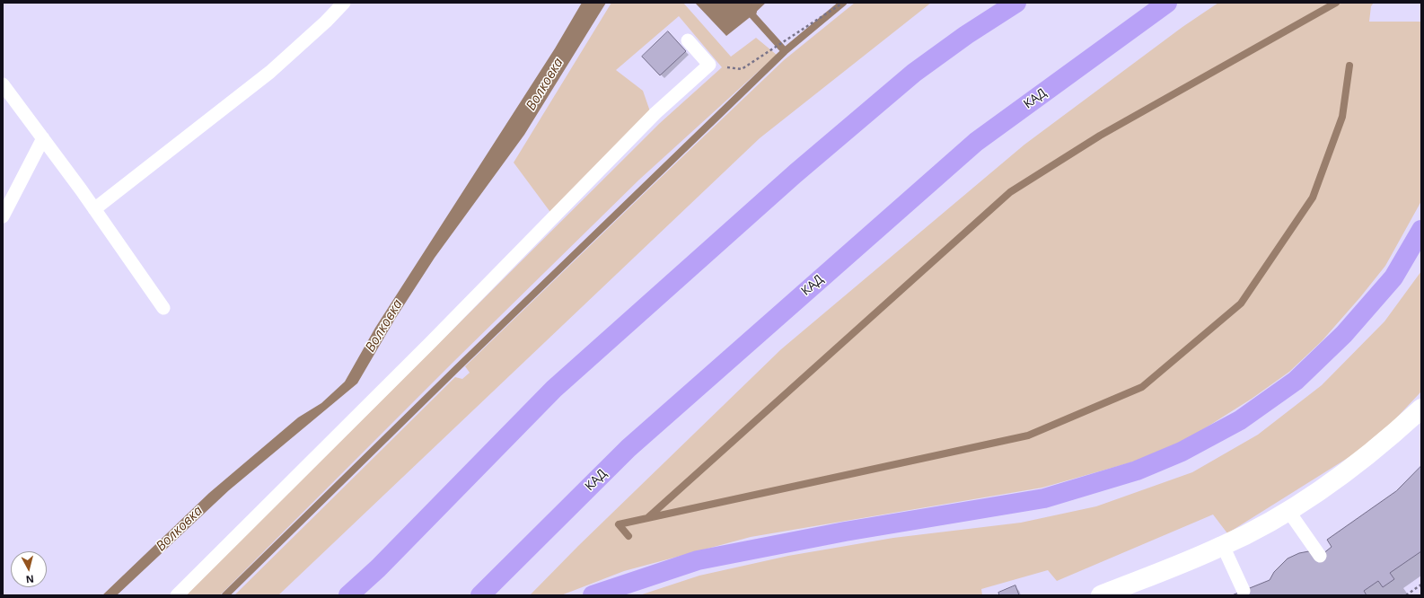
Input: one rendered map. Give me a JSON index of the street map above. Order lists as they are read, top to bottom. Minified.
{"streets":{"highway":["КАД"]},"water":["Волковка"],"north":"bottom"}
